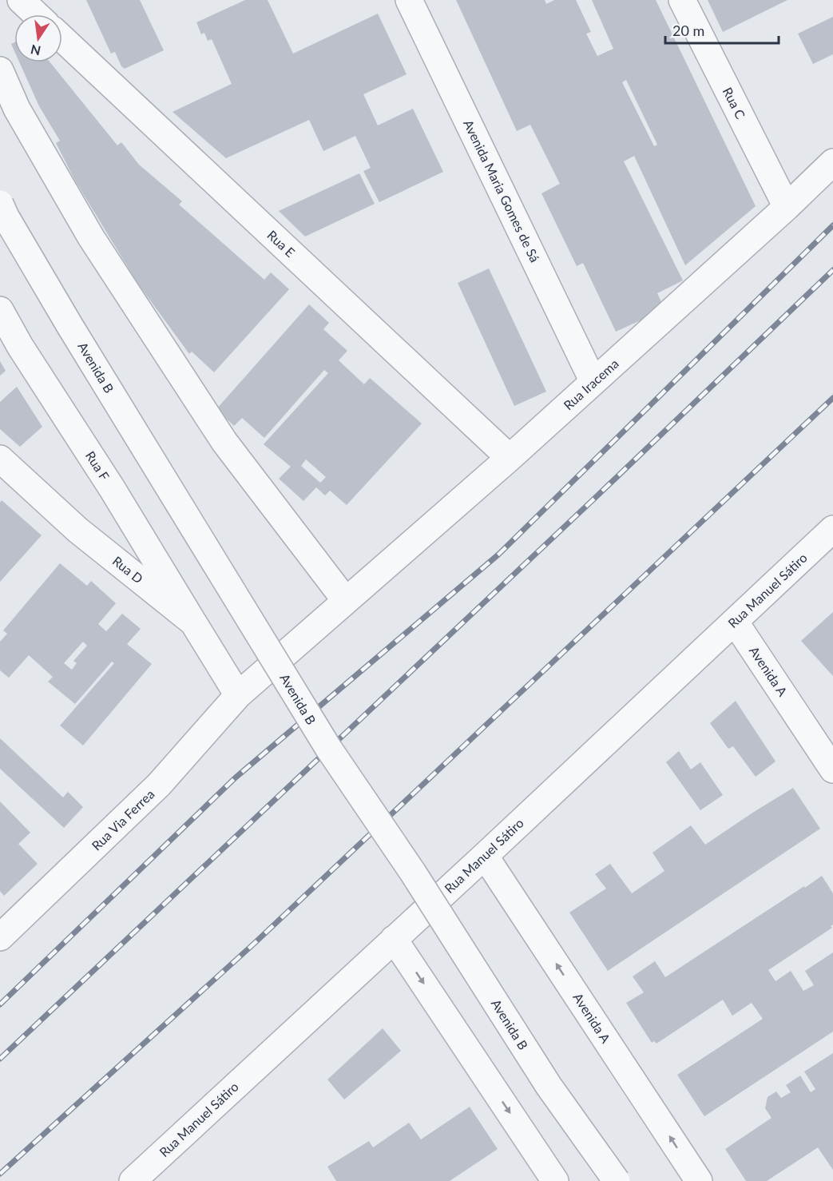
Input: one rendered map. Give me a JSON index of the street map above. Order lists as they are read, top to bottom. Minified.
{"streets":{"street":["Rua C","Avenida Maria Gomes de Sá","Rua E","Avenida B","Rua Iracema","Rua F","Rua D","Rua Manuel Sátiro","Avenida A","Rua Via Ferrea"]},"crossings":[["Rua C","Rua Iracema"],["Avenida Maria Gomes de Sá","Rua Iracema"],["Rua E","Rua Iracema"],["Rua Iracema","Rua Via Ferrea"],["Rua F","Rua D"],["Rua D","Rua Via Ferrea"],["Rua Manuel Sátiro","Avenida A"]],"scale_bar":"20 m","north":"bottom"}
